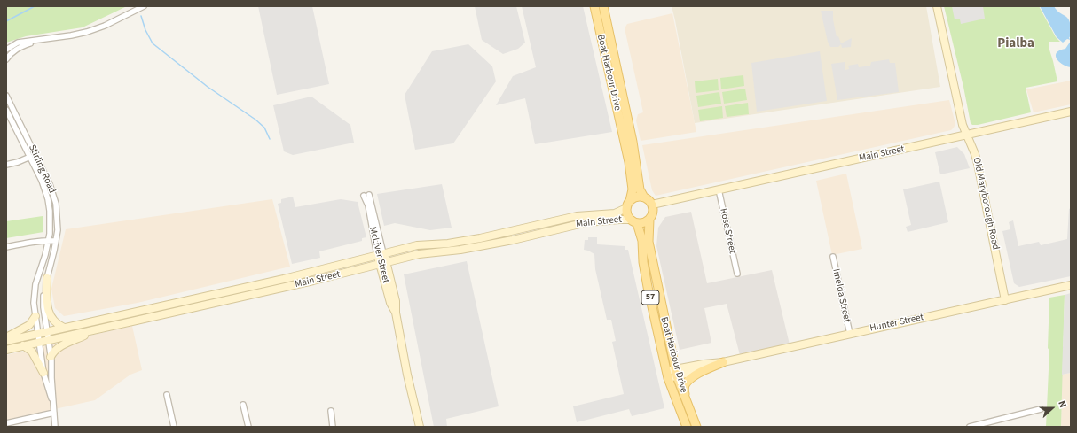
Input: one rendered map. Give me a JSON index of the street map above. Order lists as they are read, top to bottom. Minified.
{"streets":{"main road":["Boat Harbour Drive","Main Street","Old Maryborough Road","McLiver Street","57","Hunter Street"],"street":["Stirling Road","Rose Street","Imelda Street"]},"crossings":[["Boat Harbour Drive","Main Street"],["Boat Harbour Drive","57"],["Boat Harbour Drive","Hunter Street"],["Main Street","Stirling Road"],["Main Street","Old Maryborough Road"],["Main Street","Rose Street"],["Main Street","McLiver Street"],["Main Street","57"],["Old Maryborough Road","Hunter Street"],["Imelda Street","Hunter Street"]],"districts":["Pialba"],"north":"right"}
